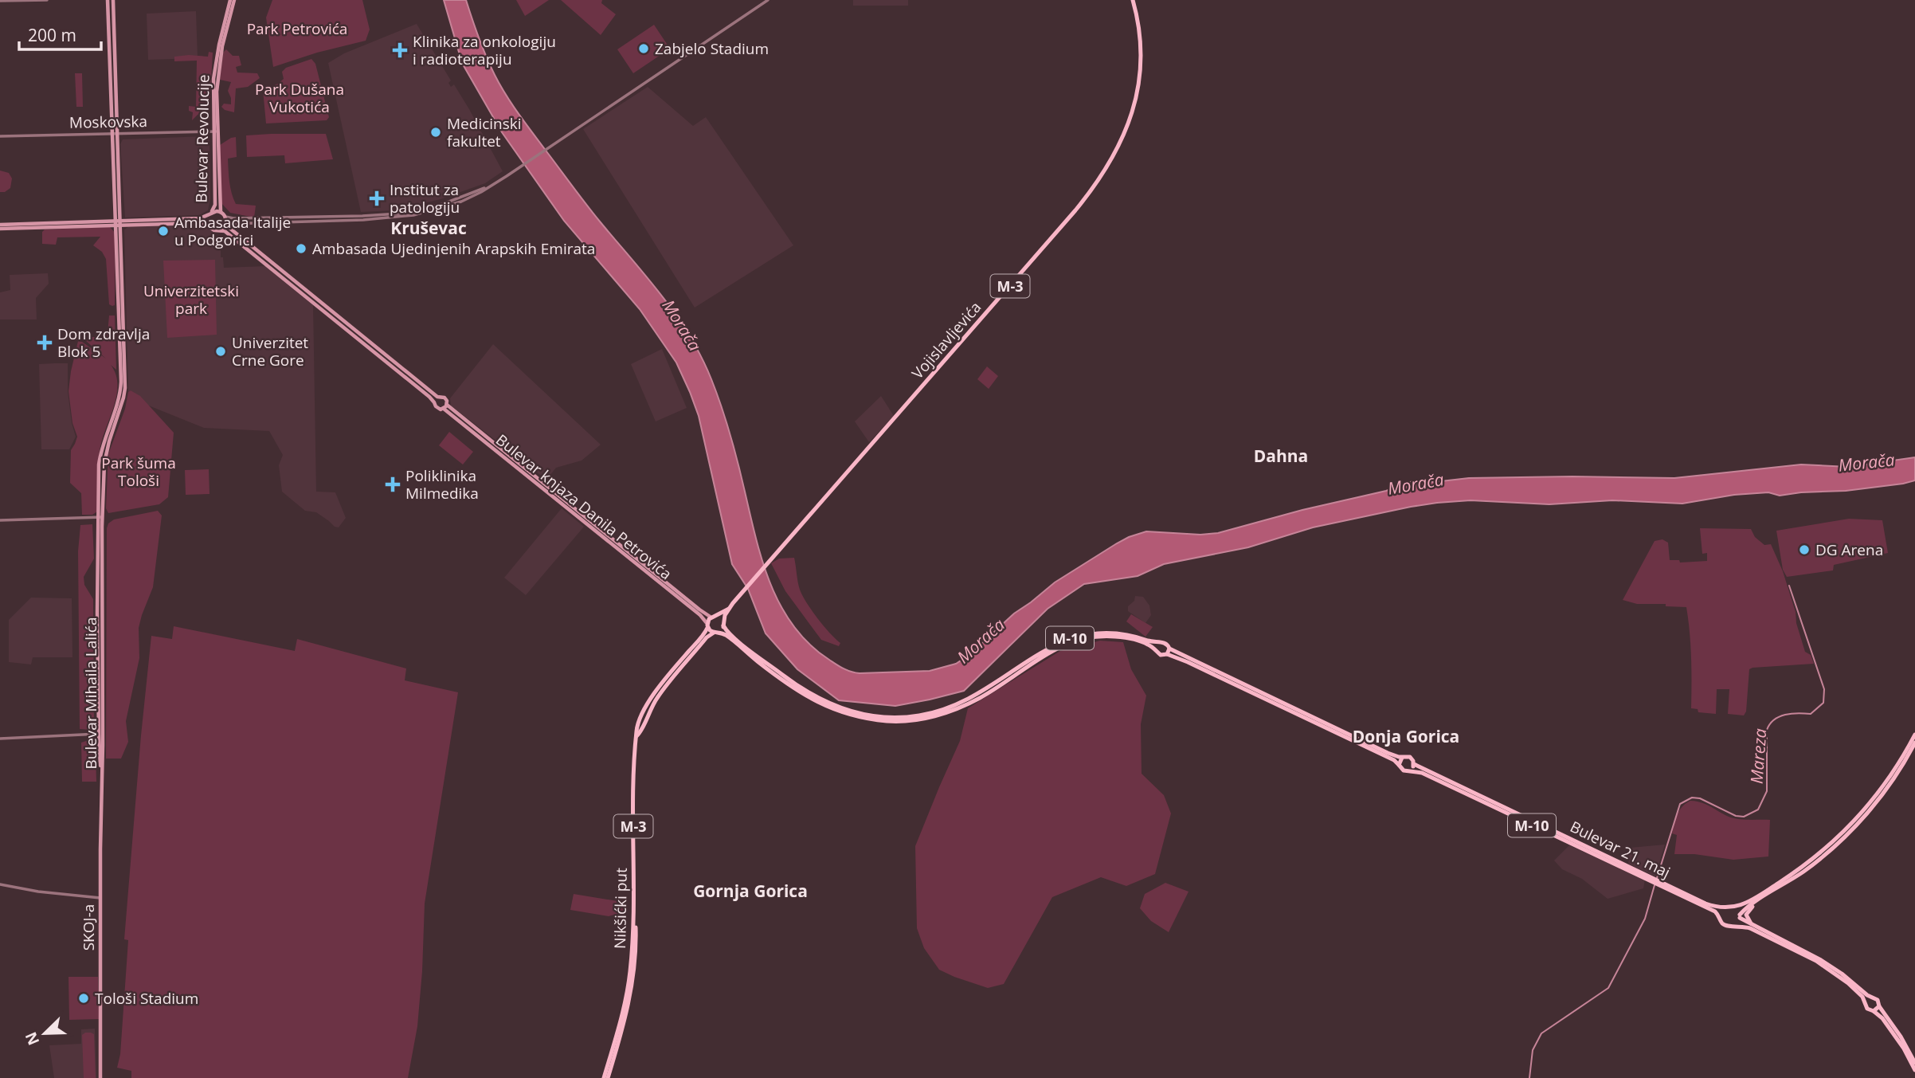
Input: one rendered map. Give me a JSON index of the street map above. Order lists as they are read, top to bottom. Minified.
{"streets":{"main road":["Bulevar Revolucije","M-3","Vojislavljevića","Bulevar knjaza Danila Petrovića","M-10","Bulevar Mihaila Lalića","Bulevar 21. maj","Nikšićki put","SKOJ-a"],"street":["Moskovska"]},"crossings":[["Moskovska","Bulevar Revolucije"],["Moskovska","Bulevar Mihaila Lalića"],["Bulevar Revolucije","Bulevar knjaza Danila Petrovića"],["M-3","Vojislavljevića"],["M-3","Bulevar knjaza Danila Petrovića"],["M-3","Bulevar 21. maj"],["M-3","Nikšićki put"],["Bulevar knjaza Danila Petrovića","Bulevar 21. maj"],["Bulevar knjaza Danila Petrovića","Nikšićki put"],["M-10","Bulevar 21. maj"],["Bulevar Mihaila Lalića","SKOJ-a"],["Bulevar 21. maj","Nikšićki put"]],"districts":["Kruševac","Dahna","Donja Gorica","Gornja Gorica"],"water":["Morača","Mareza"],"parks":["Park Petrovića","Park Dušana Vukotića","Univerzitetski park","Park šuma Tološi"],"places":{"other":["Zabjelo Stadium","Medicinski fakultet","Ambasada Italije u Podgorici","Ambasada Ujedinjenih Arapskih Emirata","Univerzitet Crne Gore","DG Arena","Tološi Stadium"],"health":["Klinika za onkologiju i radioterapiju","Institut za patologiju","Dom zdravlja Blok 5","Poliklinika Milmedika"]},"scale_bar":"200 m","north":"bottom left"}
